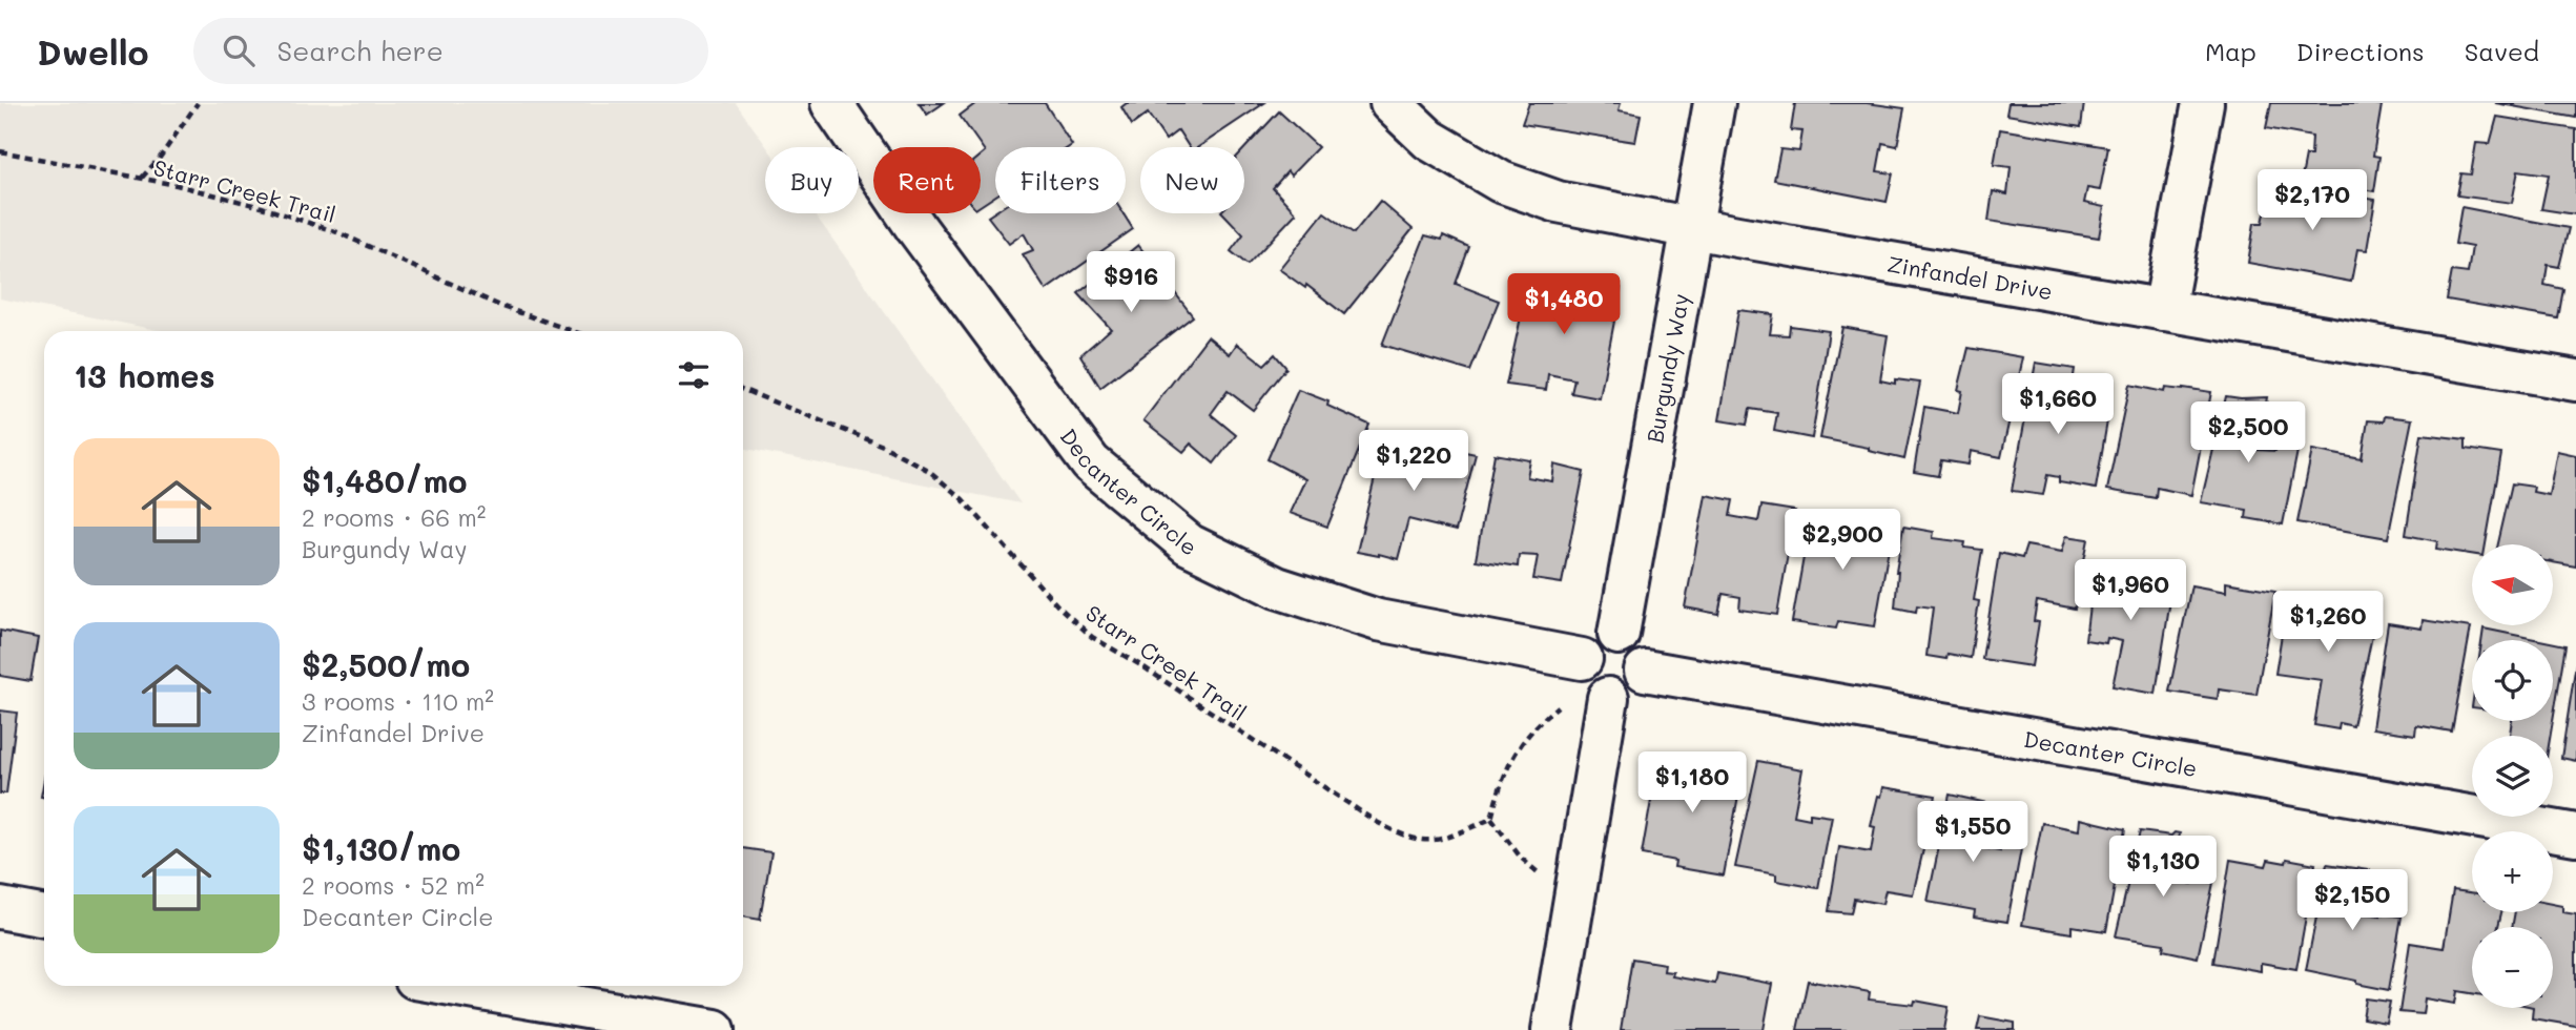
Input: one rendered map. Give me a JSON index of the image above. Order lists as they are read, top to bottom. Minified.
{"streets":{"street":["Zinfandel Drive","Burgundy Way","Decanter Circle"],"path":["Starr Creek Trail"]},"crossings":[["Zinfandel Drive","Burgundy Way"],["Burgundy Way","Decanter Circle"]],"north":"left","page":{"header":"Dwello","search":"Search here","nav":["Map","Directions","Saved"],"chip":["Buy","Rent","Filters","New"],"price":["$2,170","$916","$1,480","$1,660","$2,500","$1,220","$2,900","$1,960","$1,260","$1,180","$1,550","$1,130","$2,150"],"heading":"13 homes","list":[{"name":"$1,480/mo","note":"2 rooms · 66 m² · Burgundy Way"},{"name":"$2,500/mo","note":"3 rooms · 110 m² · Zinfandel Drive"},{"name":"$1,130/mo","note":"2 rooms · 52 m² · Decanter Circle"}],"map_buttons":["+","−"]}}
